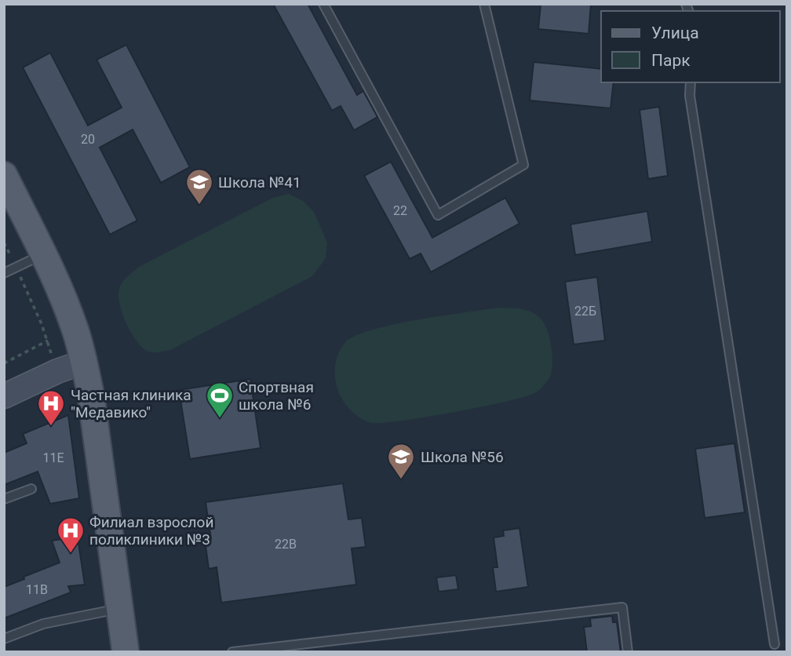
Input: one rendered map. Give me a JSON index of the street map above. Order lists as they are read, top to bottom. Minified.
{"places":{"school or university":["Школа №41","Школа №56"],"sports":["Спортвная школа №6"],"hospital":["Частная клиника \"Медавико\"","Филиал взрослой поликлиники №3"]},"house_numbers":["20","22","22Б","11Е","22В","11В"],"legend":["Улица","Парк"]}
